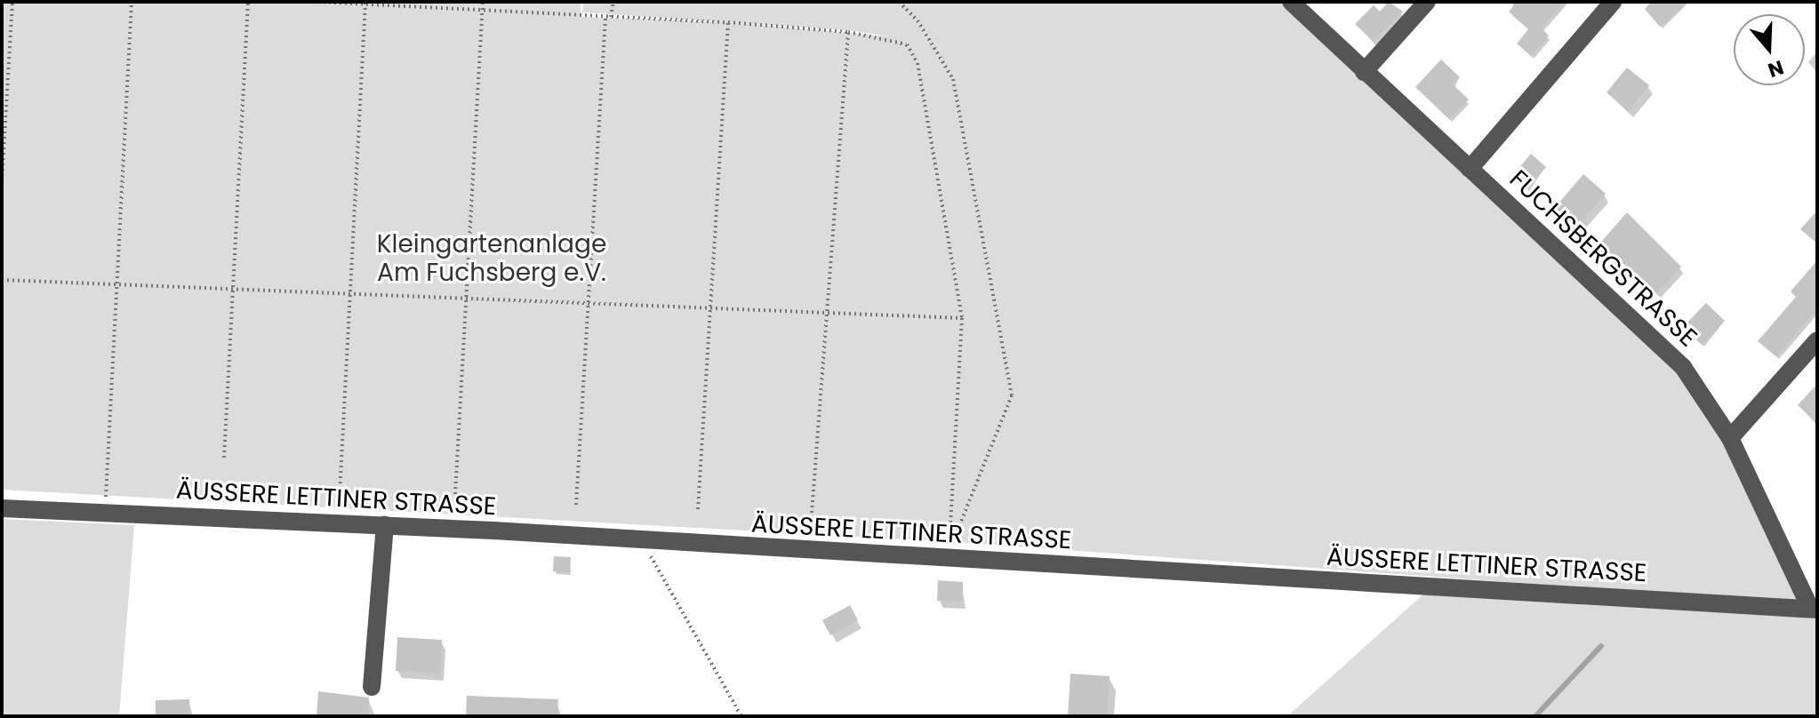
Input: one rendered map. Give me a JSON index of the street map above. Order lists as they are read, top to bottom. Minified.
{"streets":{"street":["FUCHSBERGSTRASSE","ÄUSSERE LETTINER STRASSE"]},"crossings":[["FUCHSBERGSTRASSE","ÄUSSERE LETTINER STRASSE"]],"parks":["Kleingartenanlage Am Fuchsberg e.V."],"north":"bottom"}
